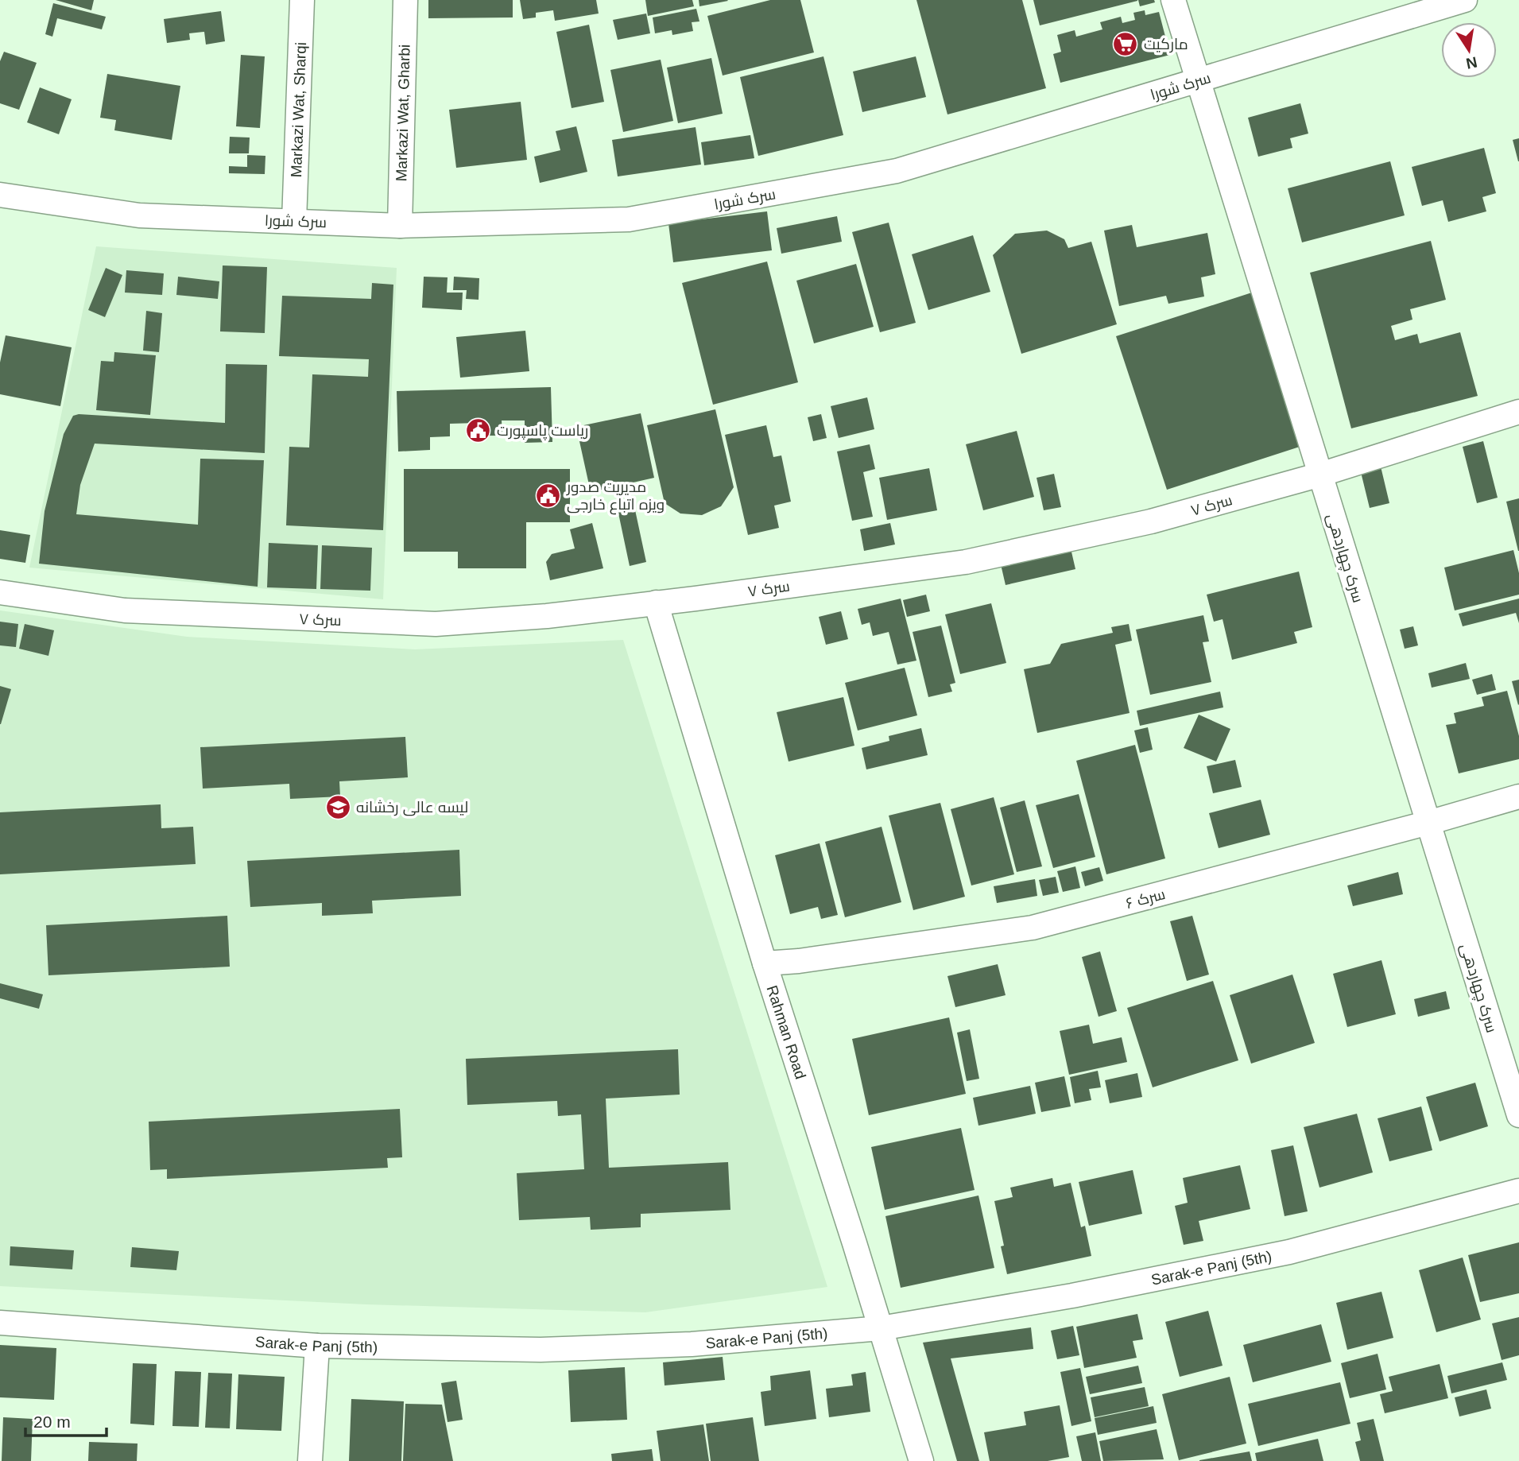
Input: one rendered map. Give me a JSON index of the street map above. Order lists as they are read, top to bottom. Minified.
{"streets":{"street":["سرک شورا","Markazi Wat, Sharqi","Markazi Wat, Gharbi","سرک ۷","سرک چهاردهی","سرک ۶","Rahman Road","Sarak-e Panj (5th)"]},"crossings":[["سرک شورا","Markazi Wat, Sharqi"],["سرک شورا","Markazi Wat, Gharbi"],["سرک شورا","سرک چهاردهی"],["سرک ۷","سرک چهاردهی"],["سرک ۷","Rahman Road"],["سرک چهاردهی","سرک ۶"],["سرک ۶","Rahman Road"],["Rahman Road","Sarak-e Panj (5th)"]],"places":{"supermarket":["مارکیت"],"public building":["ریاست پاسپورت","مدیریت صدور ویزه اتباع خارجی"],"school or university":["لیسه عالی رخشانه"]},"scale_bar":"20 m","north":"bottom"}
